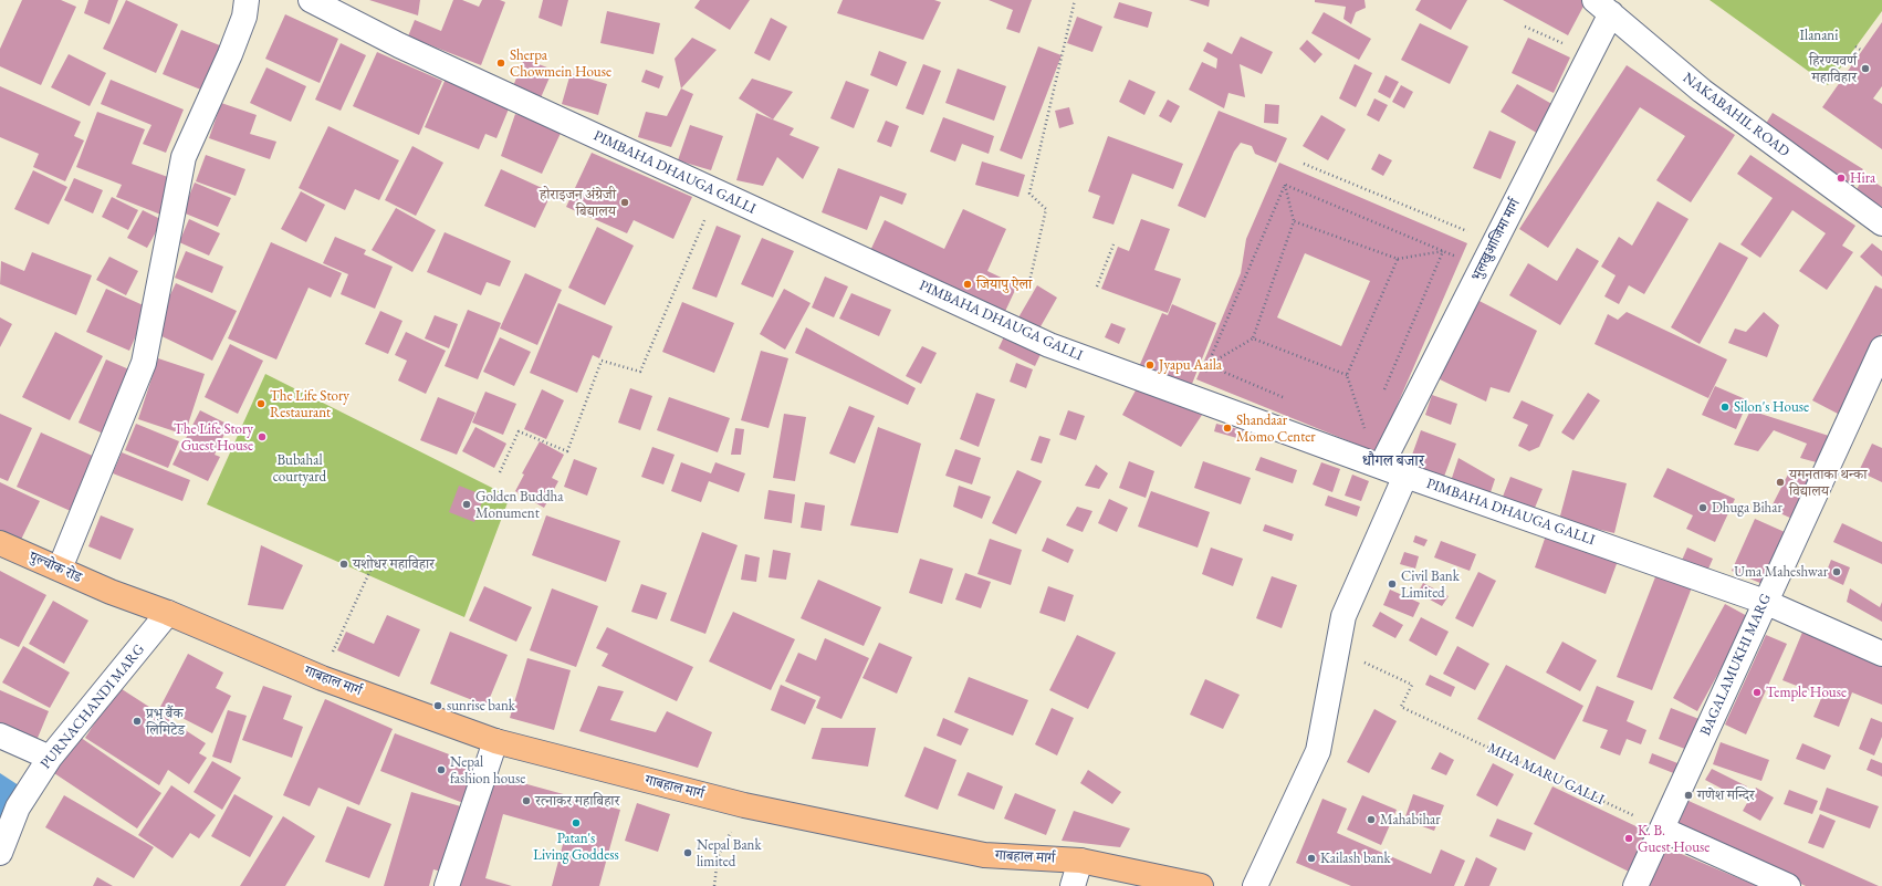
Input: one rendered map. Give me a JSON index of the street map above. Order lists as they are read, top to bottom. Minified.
{"streets":{"main road":["पुल्चोक रोड","गाबहाल मार्ग"],"street":["NAKABAHIL ROAD","PIMBAHA DHAUGA GALLI","भुलखुआजिमा मार्ग","BAGALAMUKHI MARG","PURNACHANDI MARG"],"path":["MHA MARU GALLI"]},"crossings":[["NAKABAHIL ROAD","भुलखुआजिमा मार्ग"],["PIMBAHA DHAUGA GALLI","भुलखुआजिमा मार्ग"],["PIMBAHA DHAUGA GALLI","BAGALAMUKHI MARG"],["पुल्चोक रोड","गाबहाल मार्ग"],["पुल्चोक रोड","PURNACHANDI MARG"],["BAGALAMUKHI MARG","MHA MARU GALLI"],["गाबहाल मार्ग","PURNACHANDI MARG"]],"districts":["धौगल बजार"],"parks":["Ilanani","Bubahal courtyard"],"places":["Sherpa Chowmein House","हिरण्यवर्ण महाविहार","Hira","होराइजन अंग्रेजी बिद्यालय","जियापु ऐला","Jyapu Aaila","The Life Story Restaurant","Silon's House","Shandaar Momo Center","The Life Story Guest House","यमनताका थन्का विद्यालय","Golden Buddha Monument","Dhuga Bihar","यशोधर महाविहार","Uma Maheshwar","Civil Bank Limited","Temple House","sunrise bank","प्रभु बैंक लिमिटेड","Nepal fashion house","गणेश मन्दिर","रत्नाकर महाबिहार","Mahabihar","Patan's Living Goddess","K. B. Guest House","Nepal Bank limited","Kailash bank"]}
